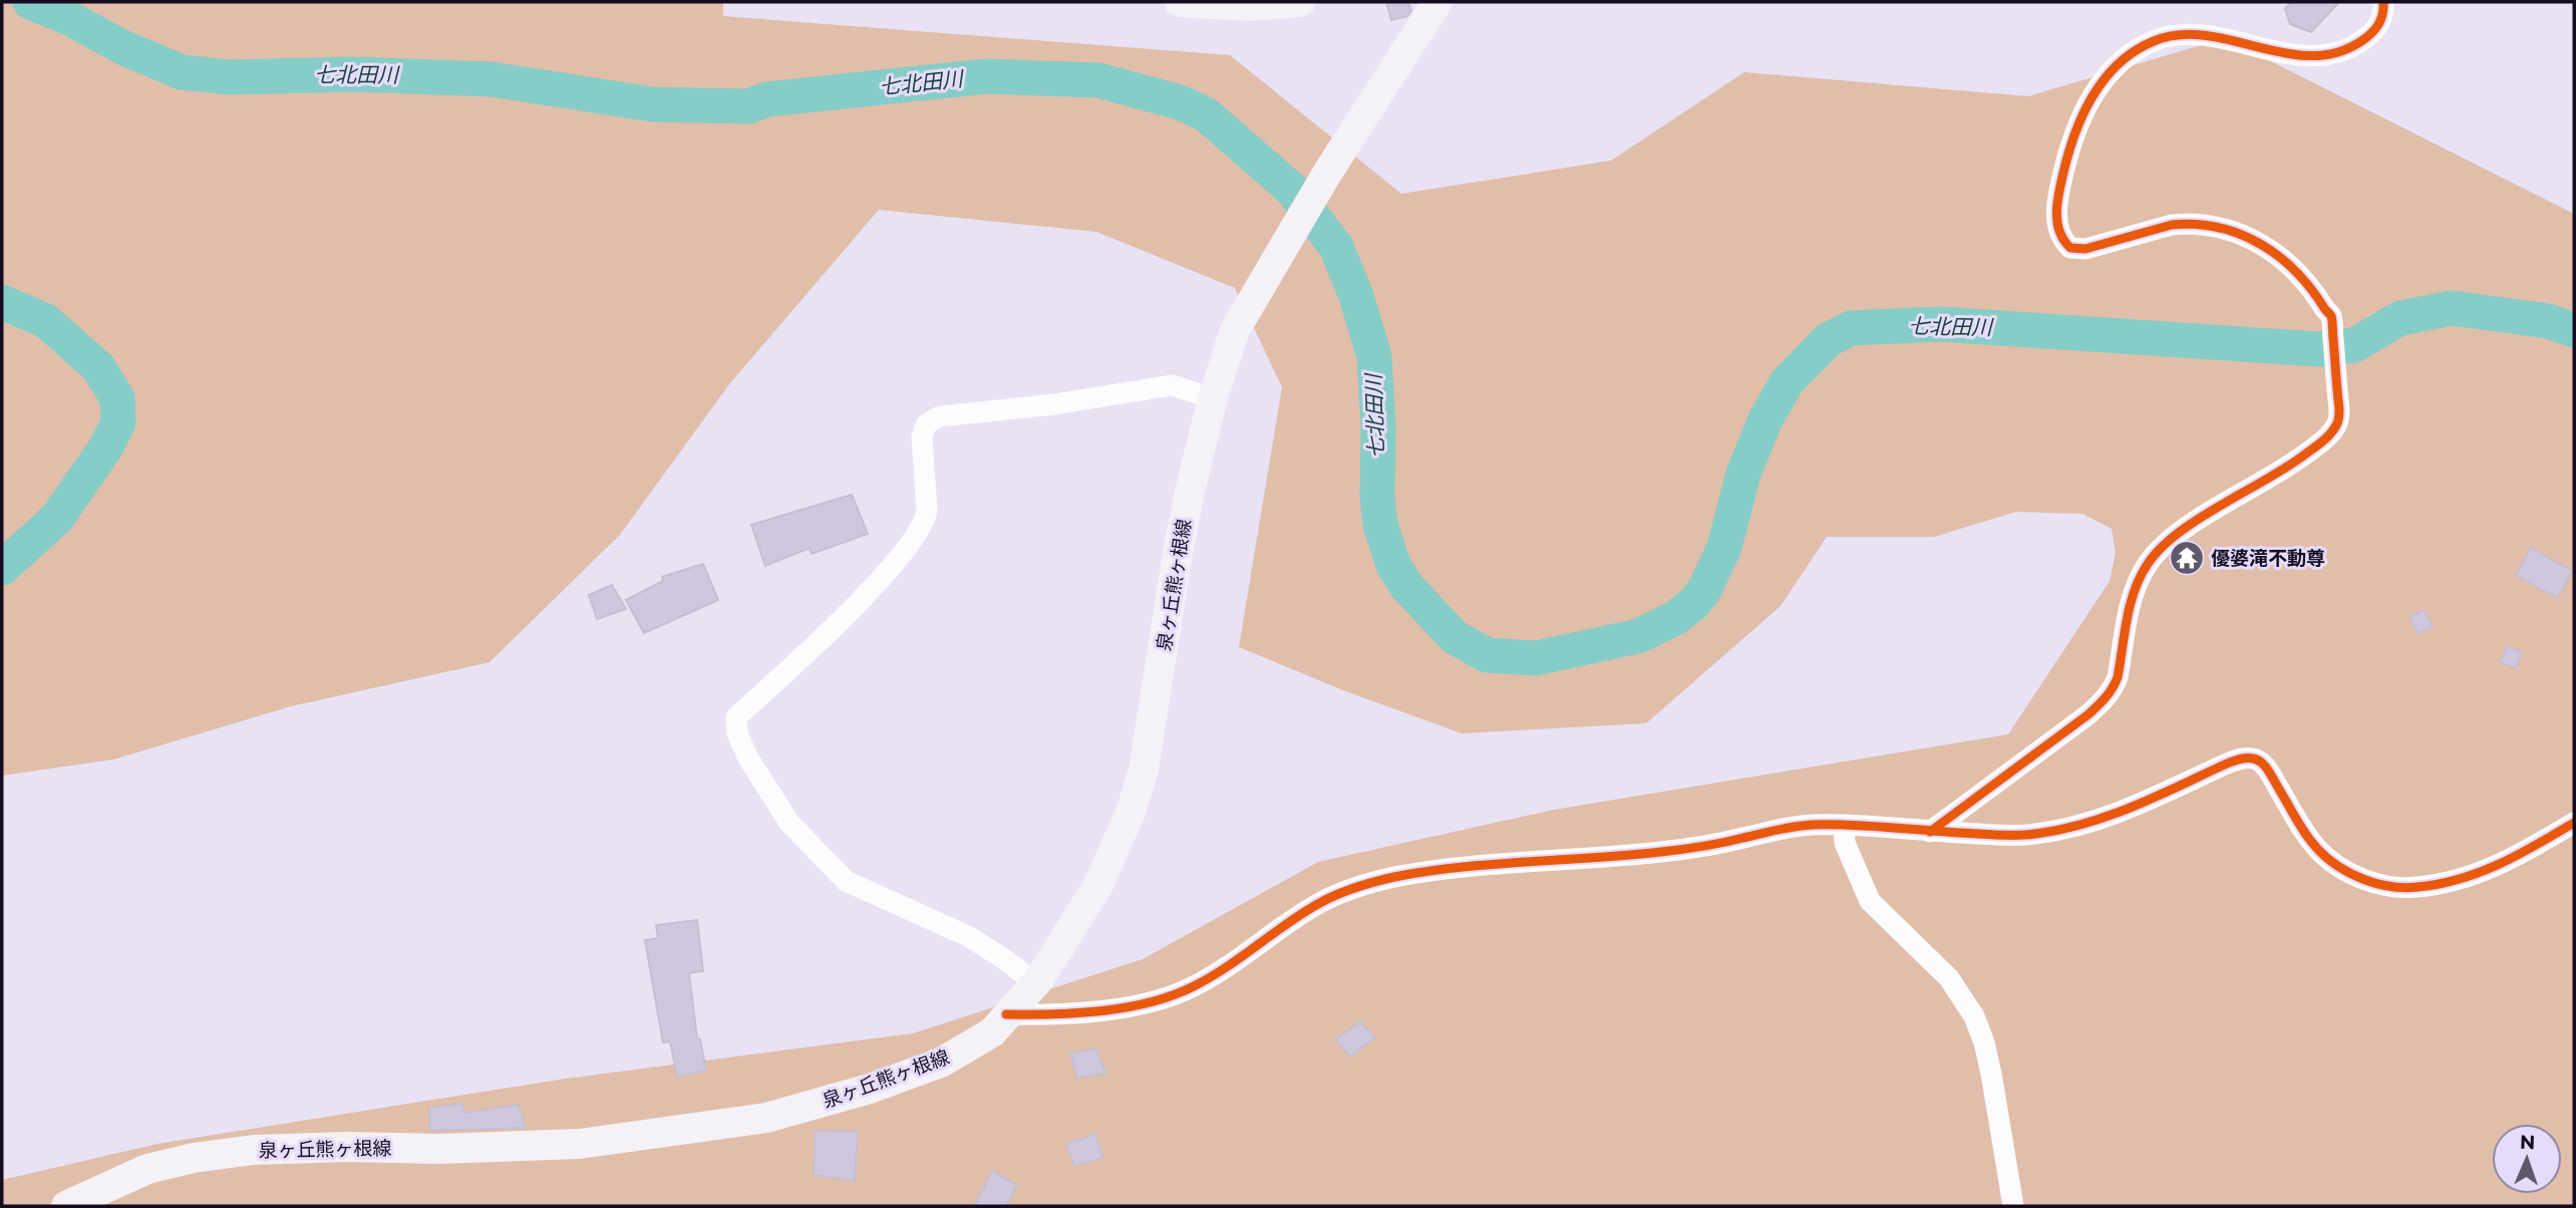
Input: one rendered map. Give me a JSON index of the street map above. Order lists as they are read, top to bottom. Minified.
{"streets":{"main road":["泉ヶ丘熊ヶ根線"]},"water":["七北田川"],"places":{"temple":["優婆滝不動尊"]},"north":"top"}
